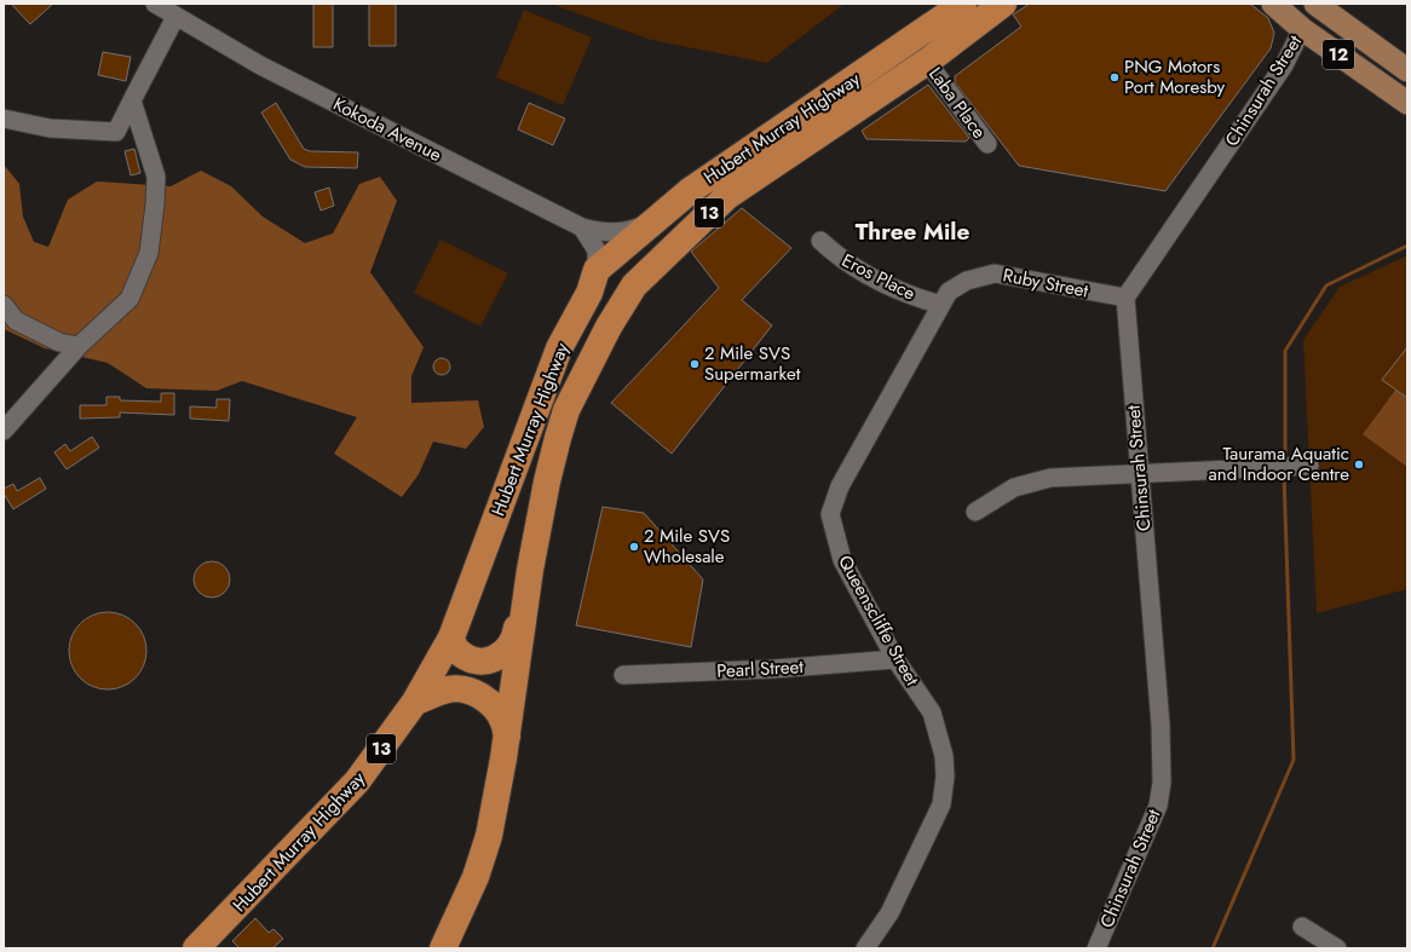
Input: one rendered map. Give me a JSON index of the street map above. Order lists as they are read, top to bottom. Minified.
{"streets":{"highway":["Hubert Murray Highway","13"],"main road":["12"],"street":["Chinsurah Street","Laba Place","Kokoda Avenue","Eros Place","Ruby Street","Queenscliffe Street","Pearl Street"]},"crossings":[["12","Chinsurah Street"],["Chinsurah Street","Ruby Street"],["Laba Place","Hubert Murray Highway"],["Hubert Murray Highway","Kokoda Avenue"],["Eros Place","Queenscliffe Street"],["Ruby Street","Queenscliffe Street"],["Queenscliffe Street","Pearl Street"]],"districts":["Three Mile"],"places":["PNG Motors Port Moresby","2 Mile SVS Supermarket","Taurama Aquatic and Indoor Centre","2 Mile SVS Wholesale"]}
